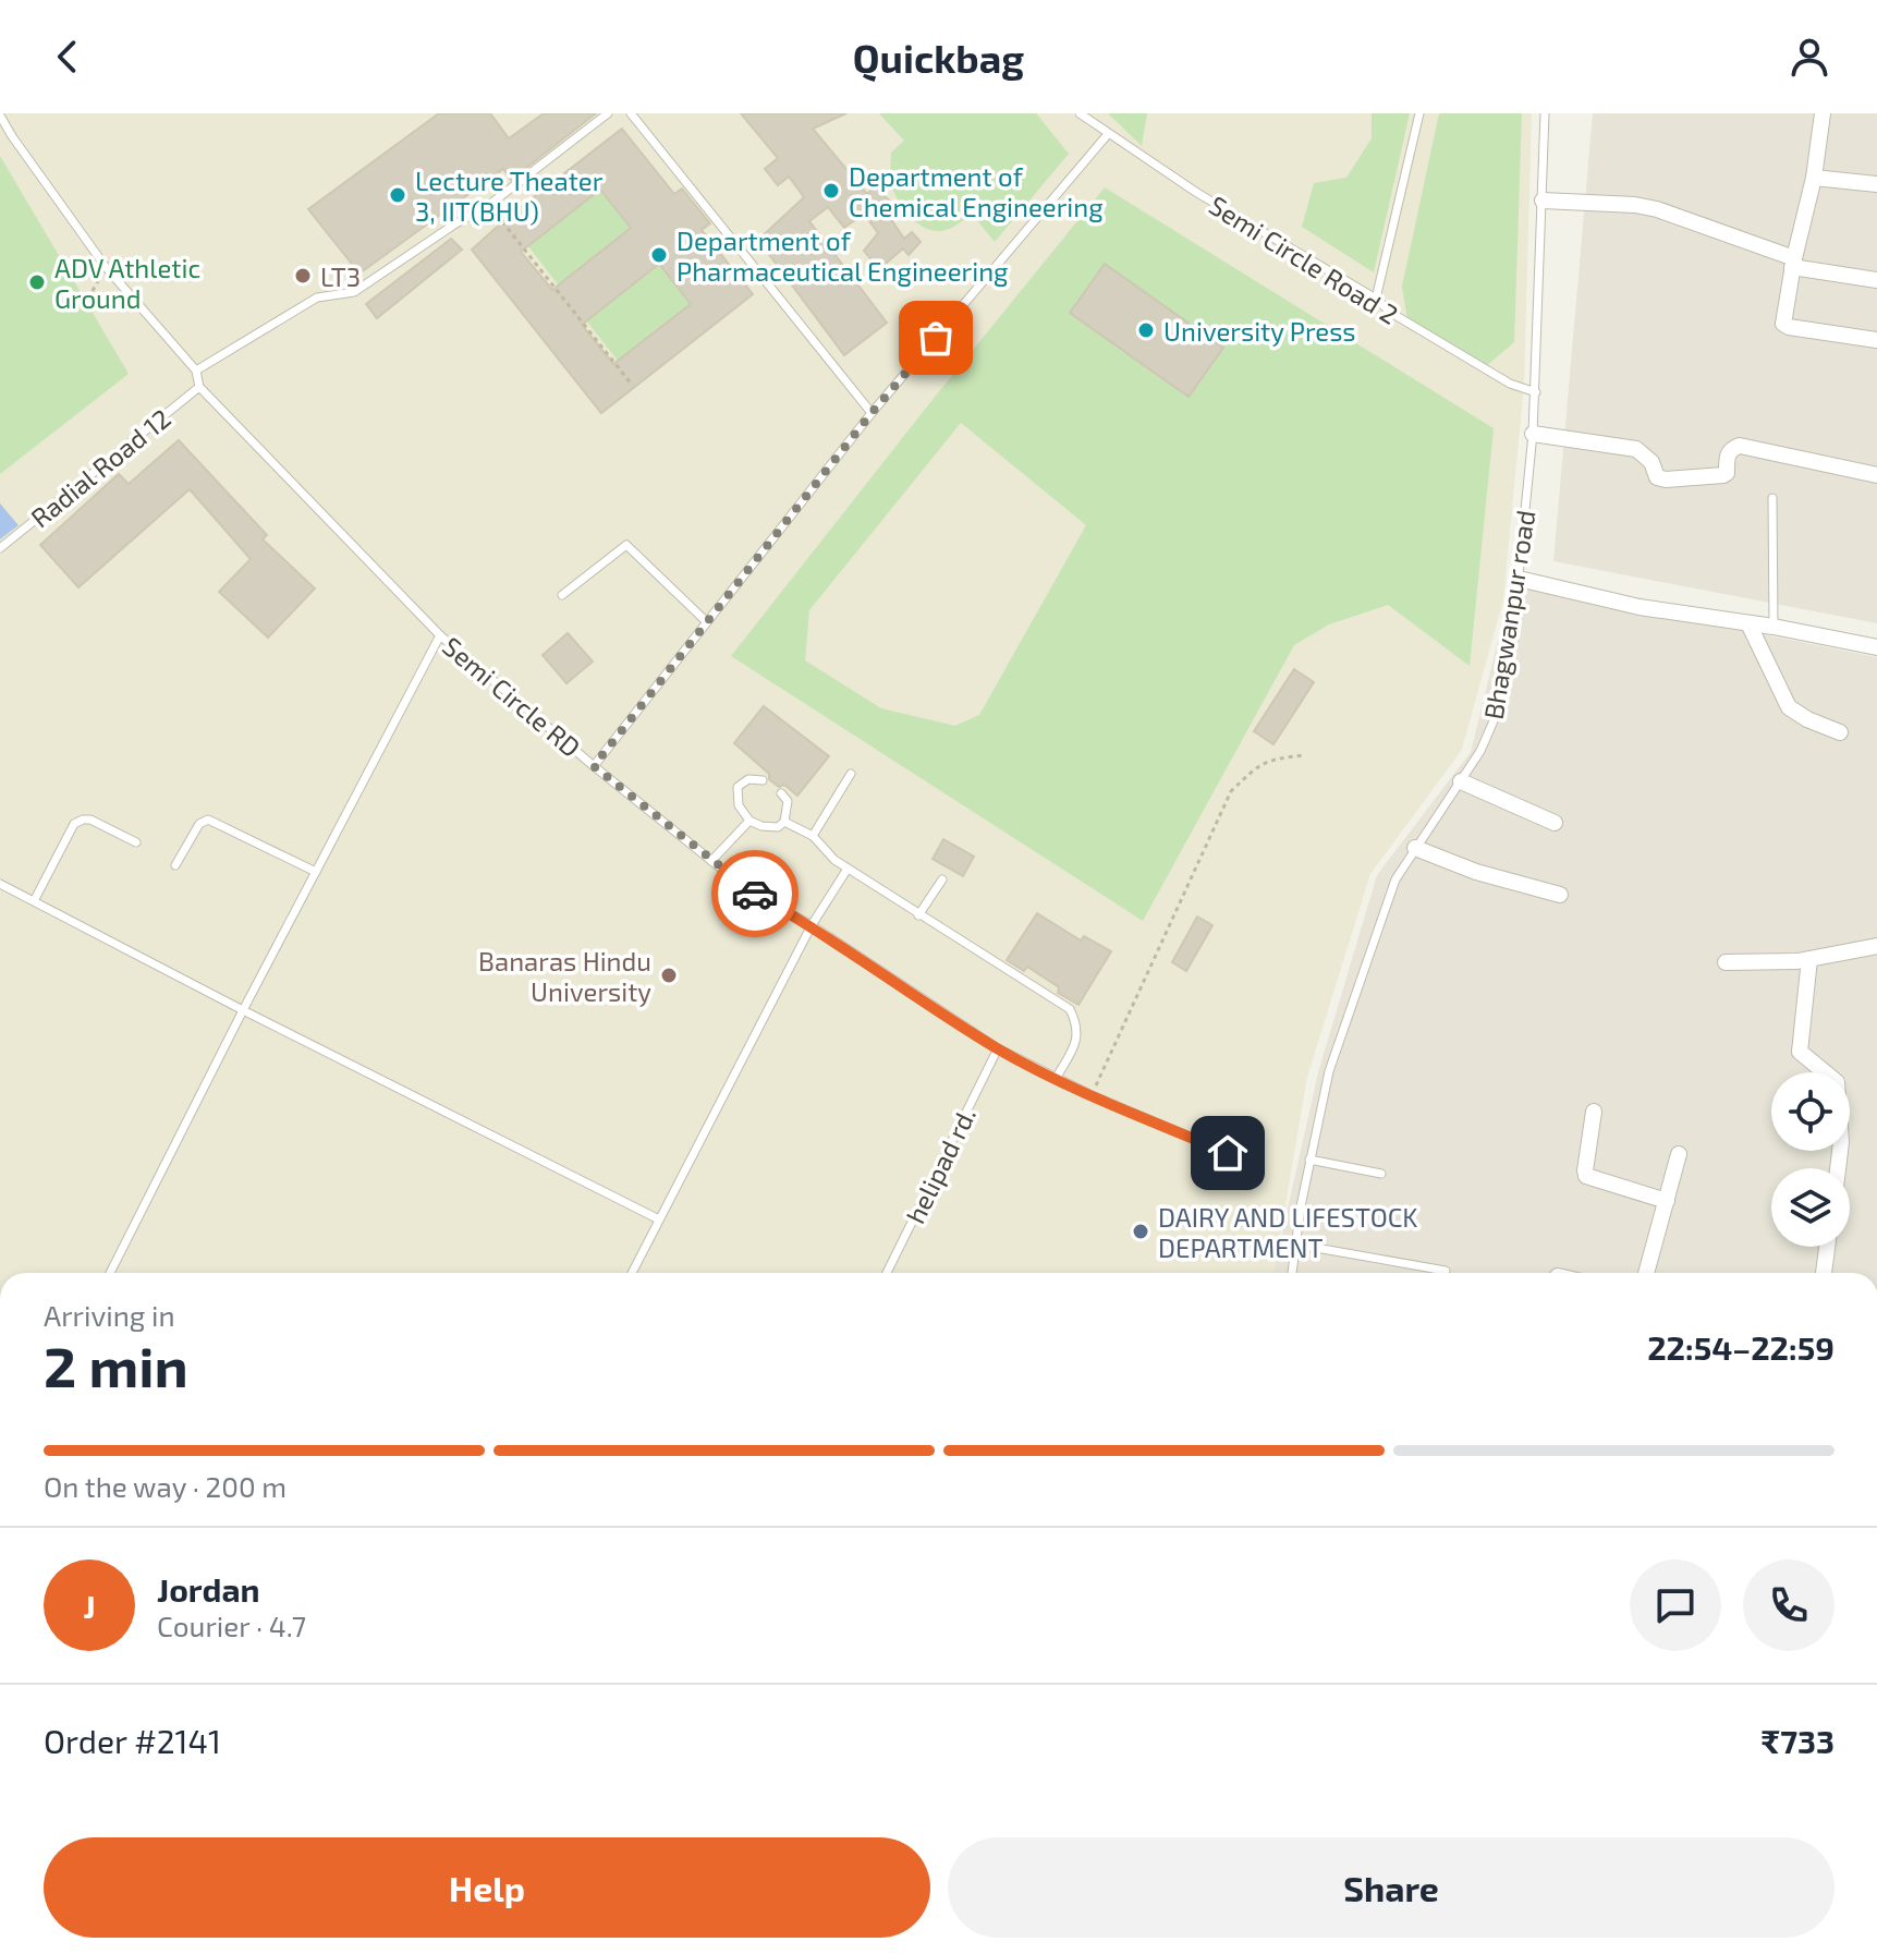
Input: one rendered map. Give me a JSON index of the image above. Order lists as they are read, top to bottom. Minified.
{"streets":{"lane":["Semi Circle Road 2","Radial Road 12","Bhagwanpur road","Semi Circle RD","helipad rd."]},"crossings":[["Semi Circle Road 2","Bhagwanpur road"],["Radial Road 12","Semi Circle RD"],["Semi Circle RD","helipad rd."]],"places":["Department of Chemical Engineering","Lecture Theater 3, IIT(BHU)","Department of Pharmaceutical Engineering","LT3","ADV Athletic Ground","University Press","Banaras Hindu University","DAIRY AND LIFESTOCK DEPARTMENT"],"page":{"header":"Quickbag","heading":["2 min","Arriving in","22:54–22:59"],"panel":["Jordan","Courier · 4.7","Order #2141","₹733"],"bar":"On the way · 200 m","round":"J","buttons":["Help","Share"]}}
